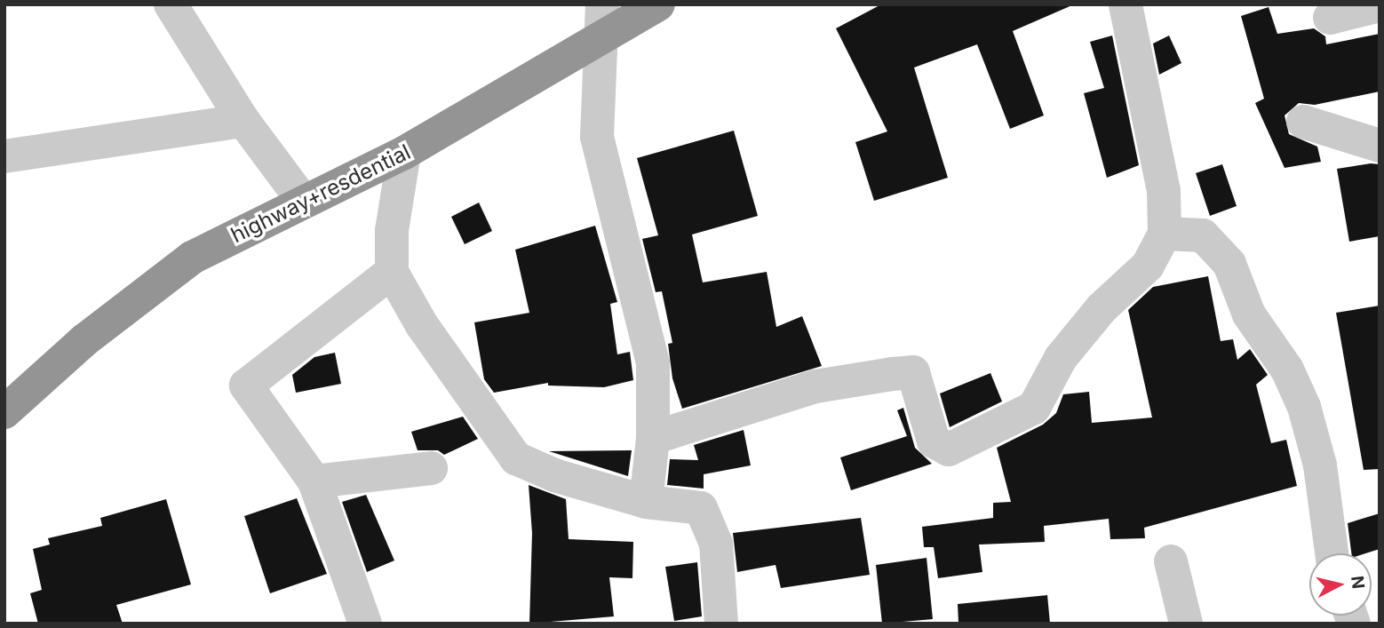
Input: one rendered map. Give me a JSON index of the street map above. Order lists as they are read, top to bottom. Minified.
{"streets":{"highway":["highway+resdential"]},"north":"right"}
